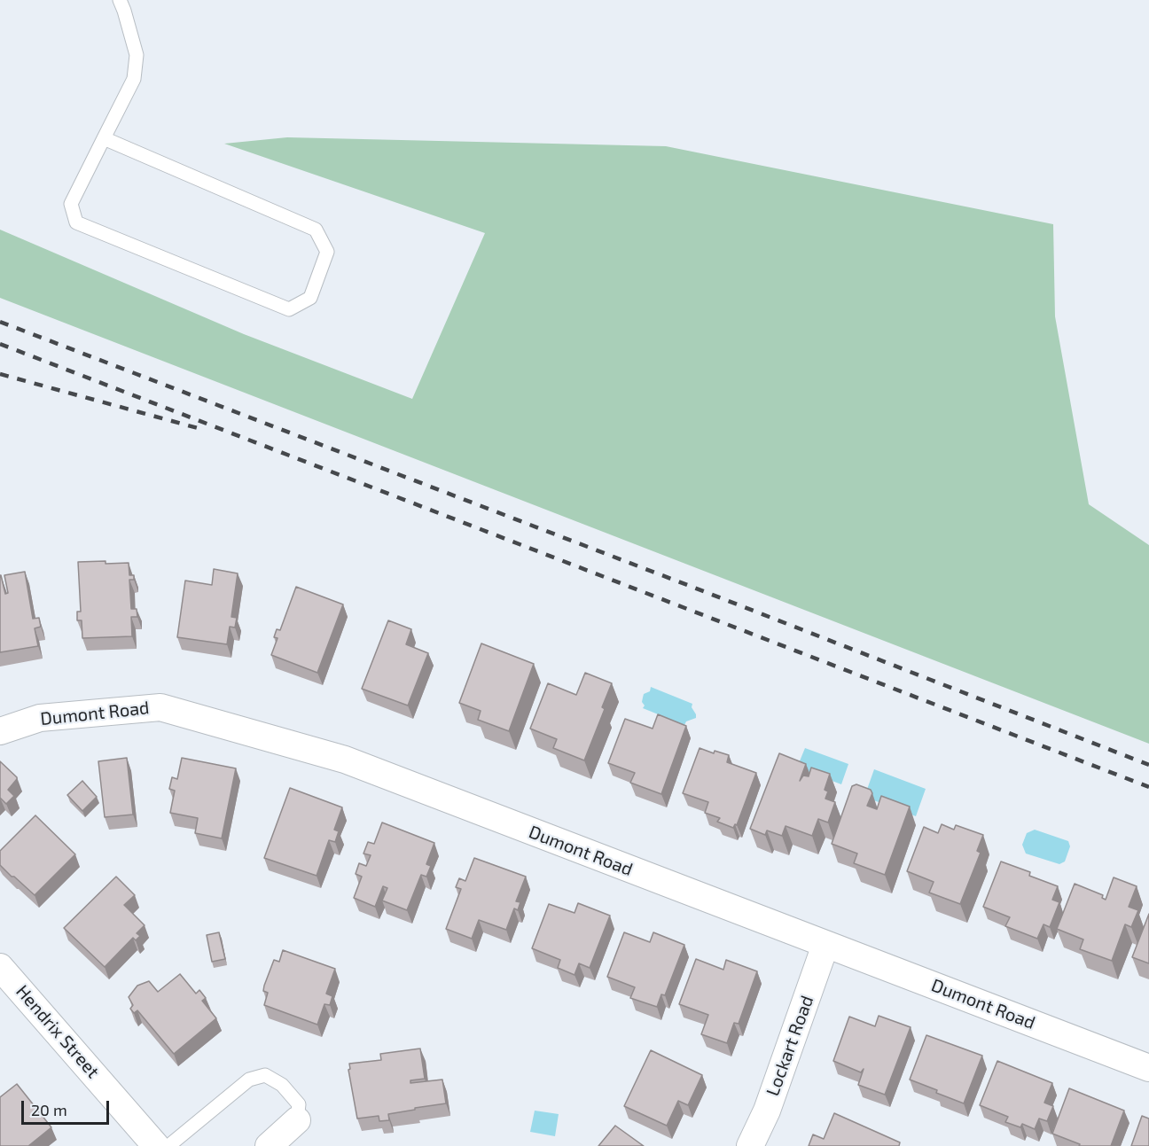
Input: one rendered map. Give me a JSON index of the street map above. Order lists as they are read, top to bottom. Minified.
{"streets":{"street":["Dumont Road","Hendrix Street","Lockart Road"]},"crossings":[["Dumont Road","Lockart Road"]],"scale_bar":"20 m"}
